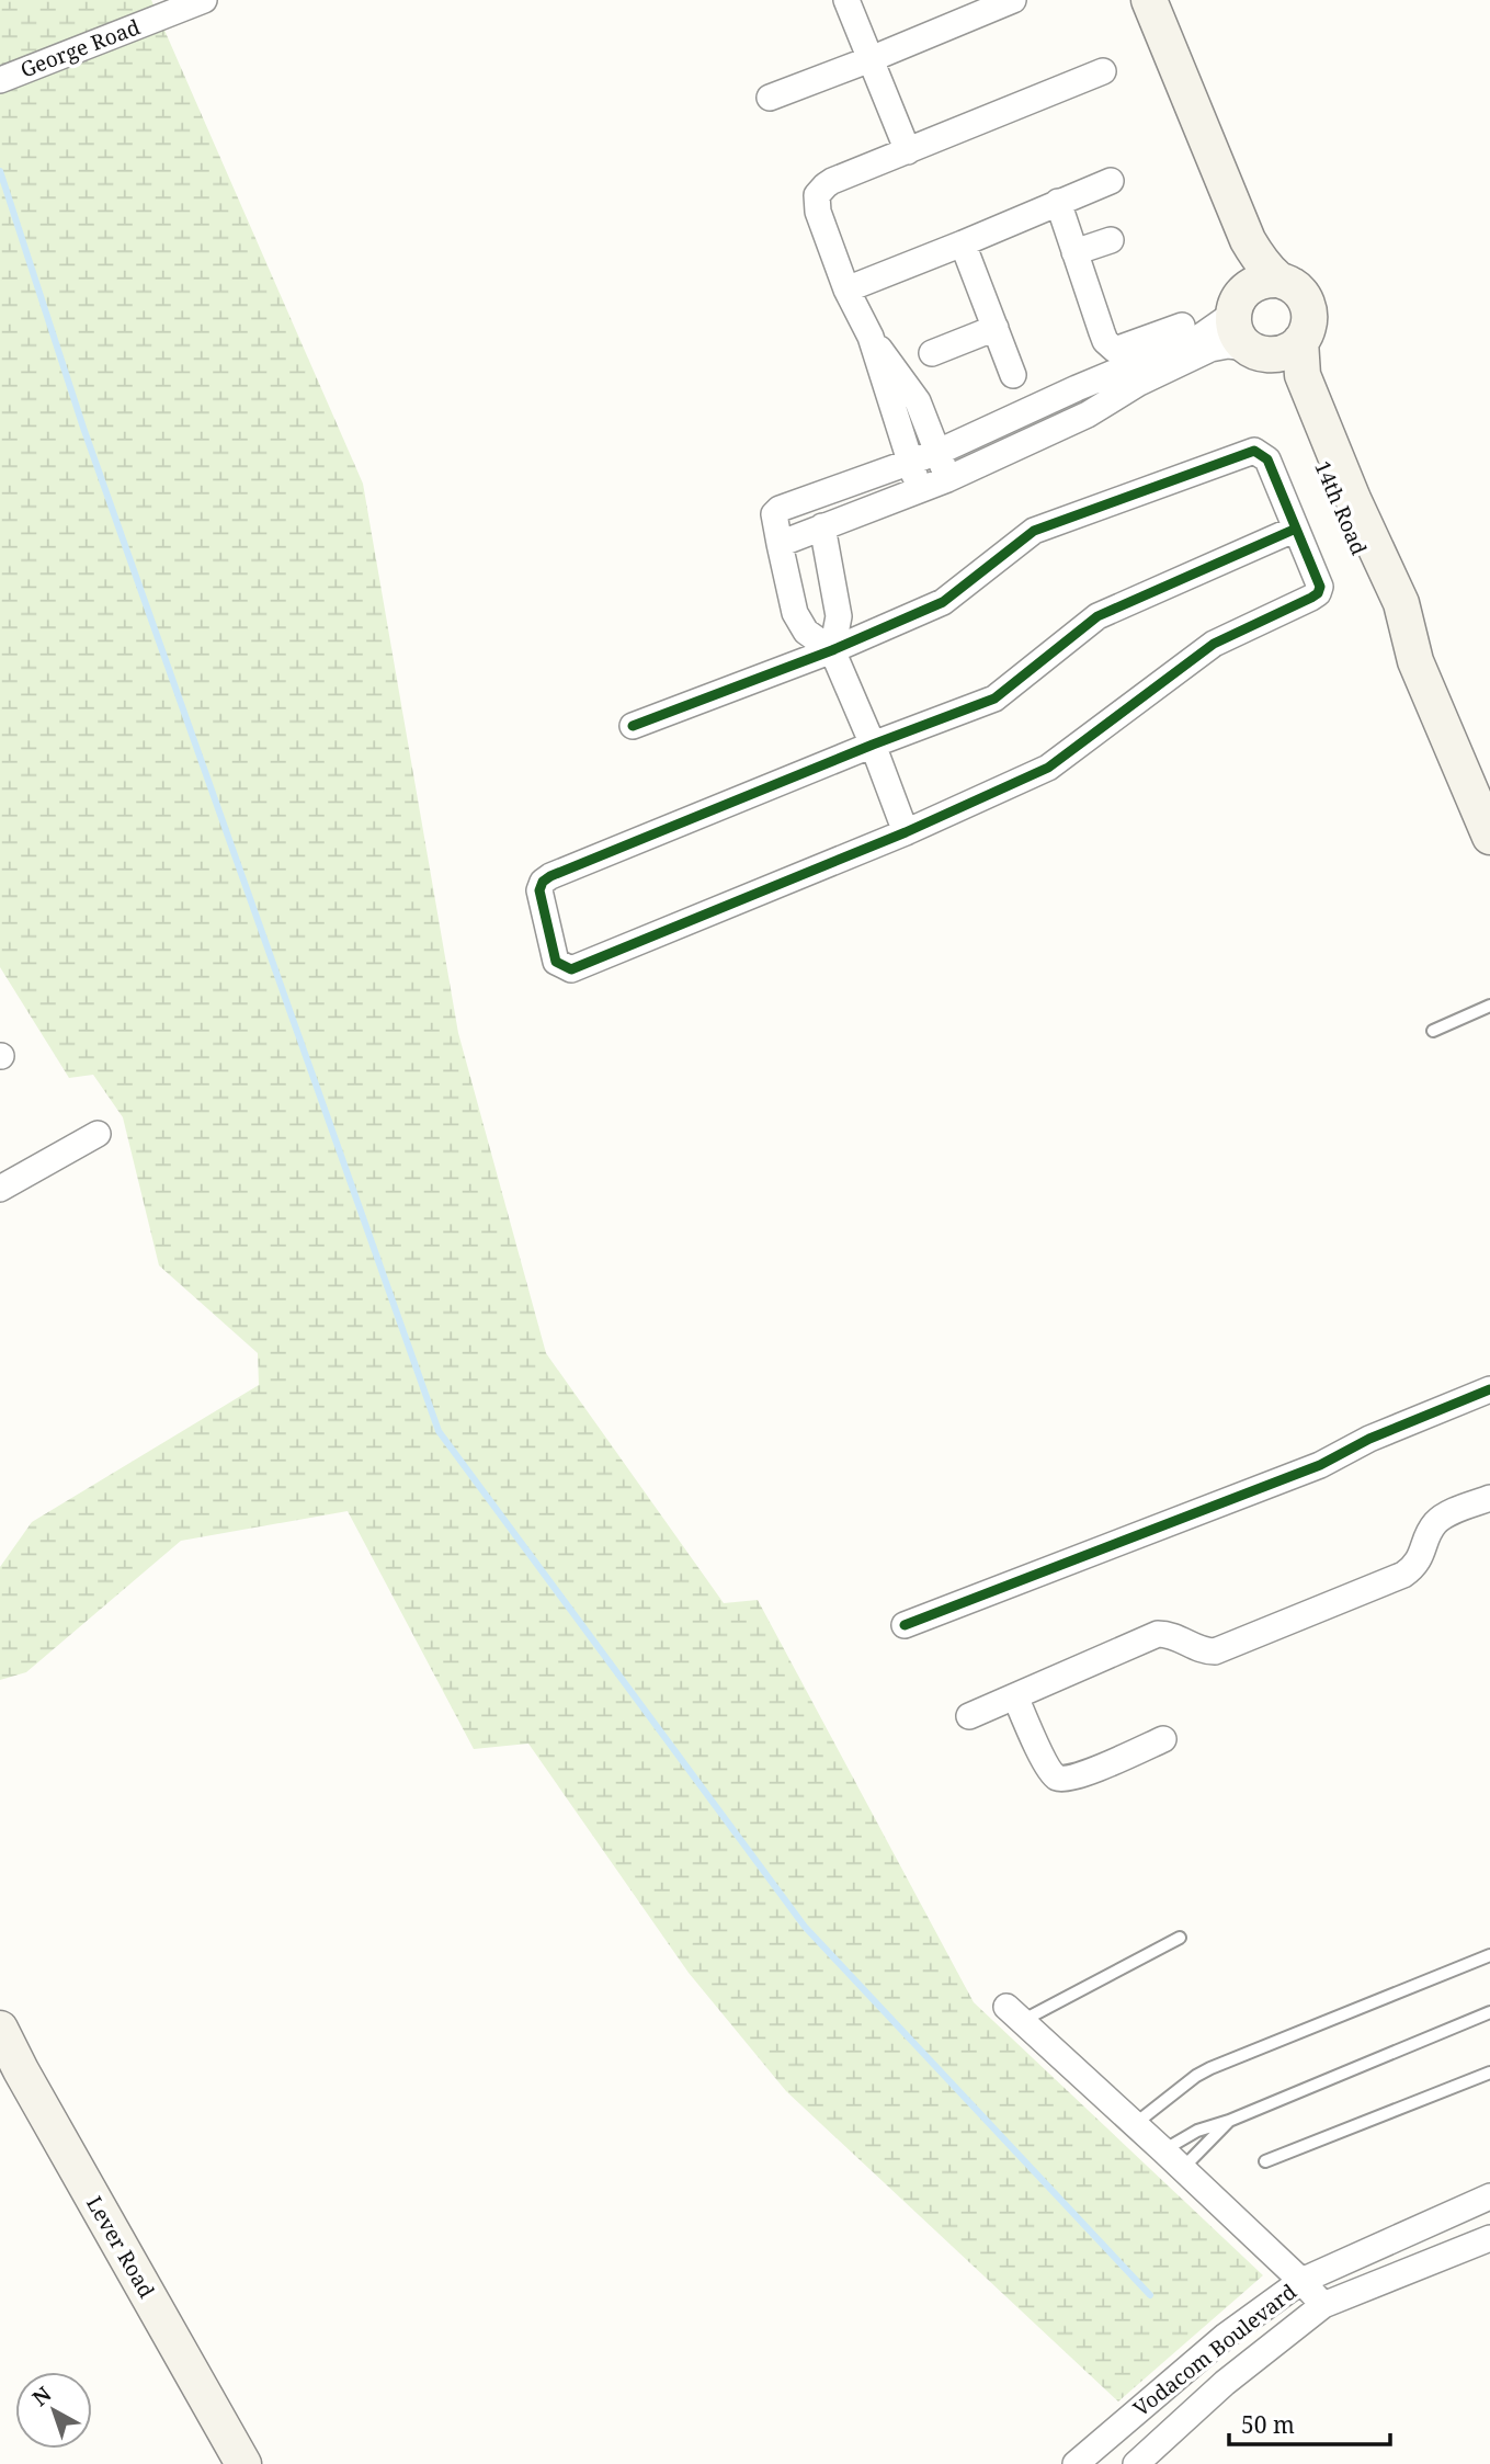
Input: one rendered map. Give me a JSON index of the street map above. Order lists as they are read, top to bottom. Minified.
{"streets":{"street":["George Road","14th Road","Lever Road","Vodacom Boulevard"]},"scale_bar":"50 m","north":"top left"}
